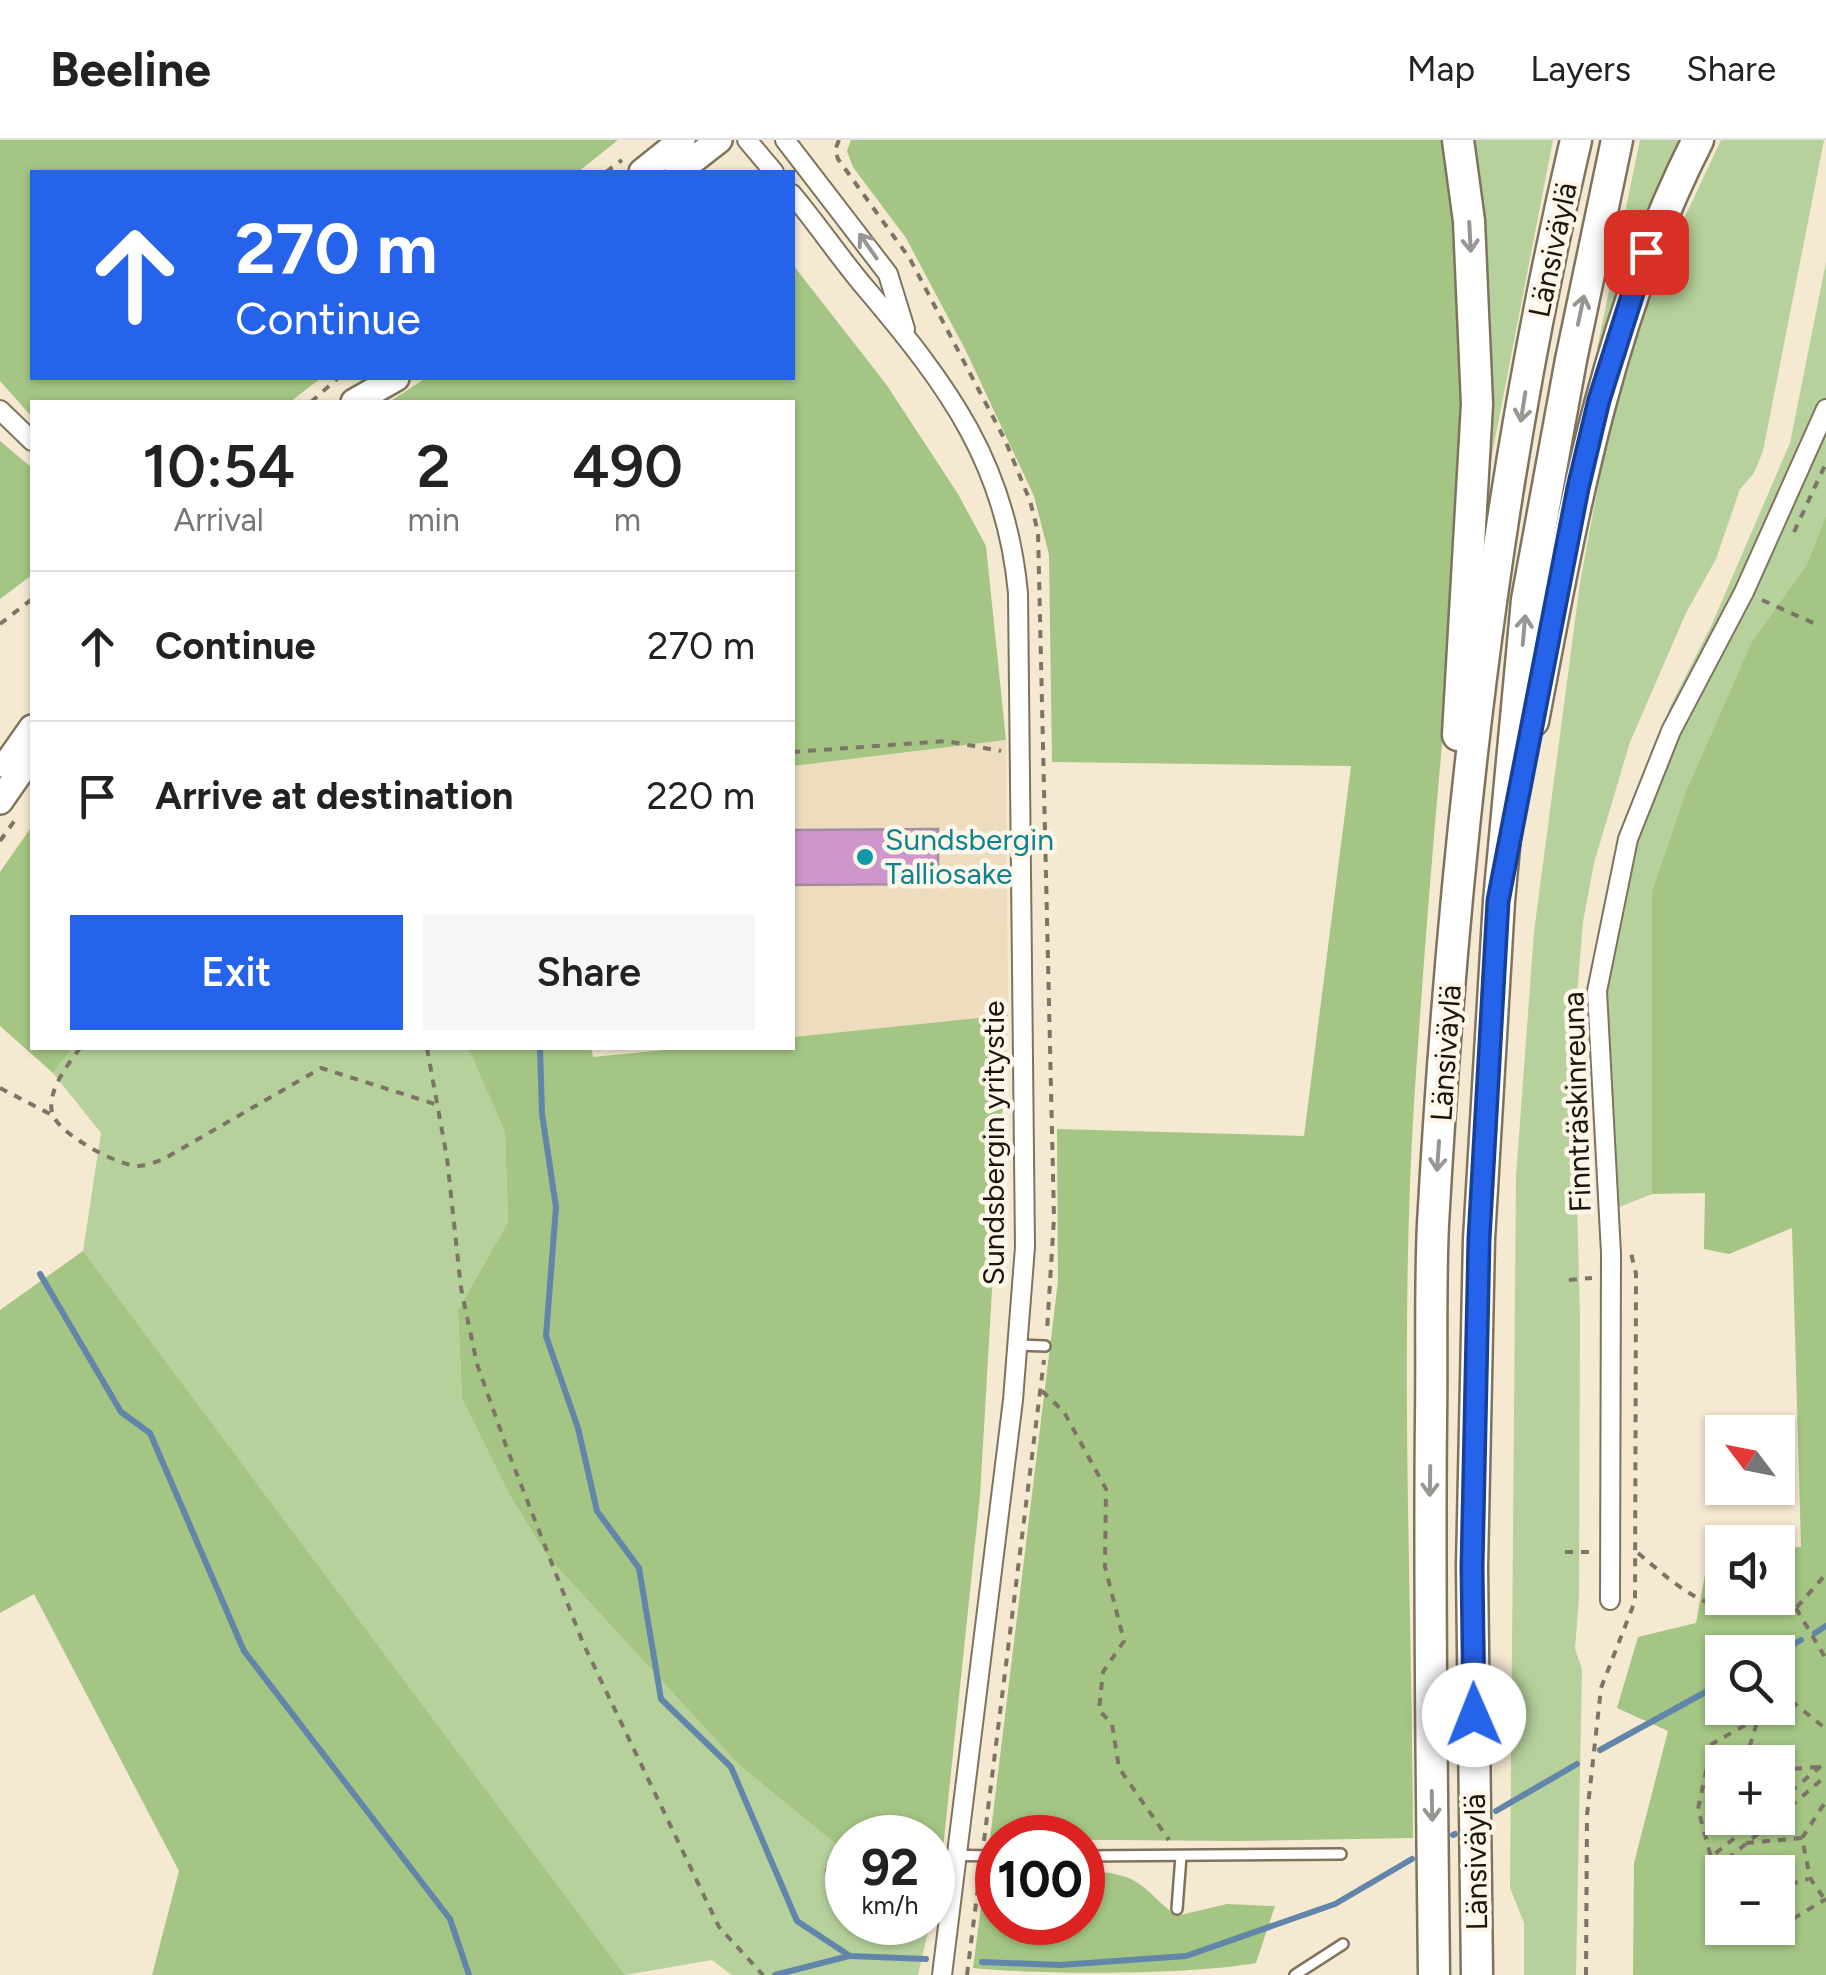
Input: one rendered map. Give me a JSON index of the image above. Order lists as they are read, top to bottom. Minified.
{"streets":{"highway":["Länsiväylä"],"street":["Finnträskinreuna","Sundsbergin yritystie"]},"places":["Sundsbergin Talliosake"],"north":"top left","page":{"header":"Beeline","nav":["Map","Layers","Share"],"turn":["270 m","Continue"],"eta":["10:54","Arrival","2","min","490","m"],"list":[{"name":"Continue","value":"270 m"},{"name":"Arrive at destination","value":"220 m"}],"buttons":["Exit","Share"],"map_buttons":["+","−"],"speed":"92 km/h","limit":"100"}}
